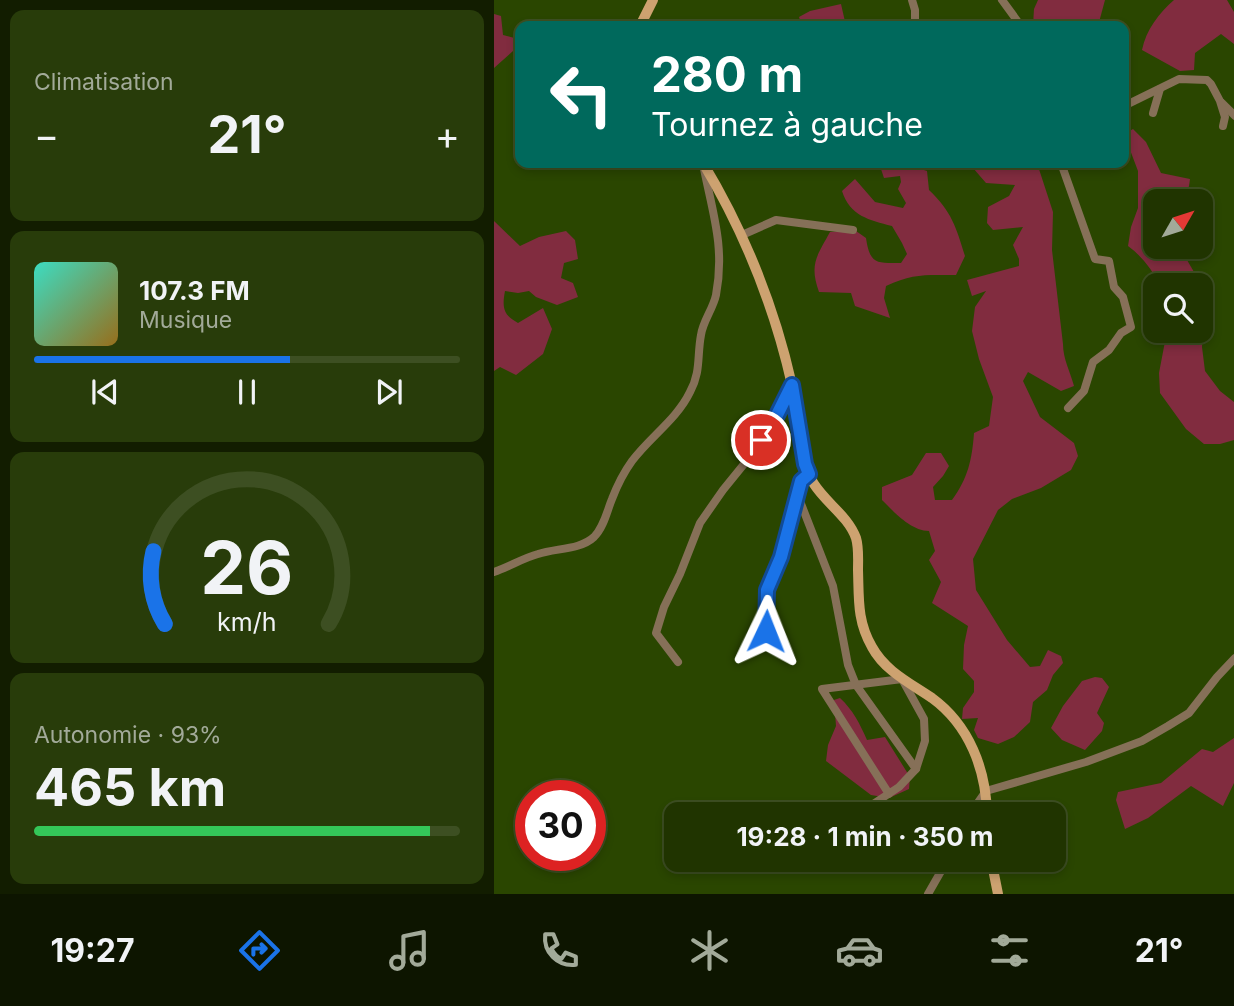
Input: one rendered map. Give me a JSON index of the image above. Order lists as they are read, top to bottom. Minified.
{"north":"top right","page":{"tile":["Climatisation",["Autonomie · 93%","465 km"]],"turn":["280 m","Tournez à gauche"],"heat":["−","21°","+"],"song":["107.3 FM","Musique"],"limit":"30","trip":"19:28 · 1 min · 350 m","tabs":["19:27","21°"],"gauge":["26","km/h"]}}
